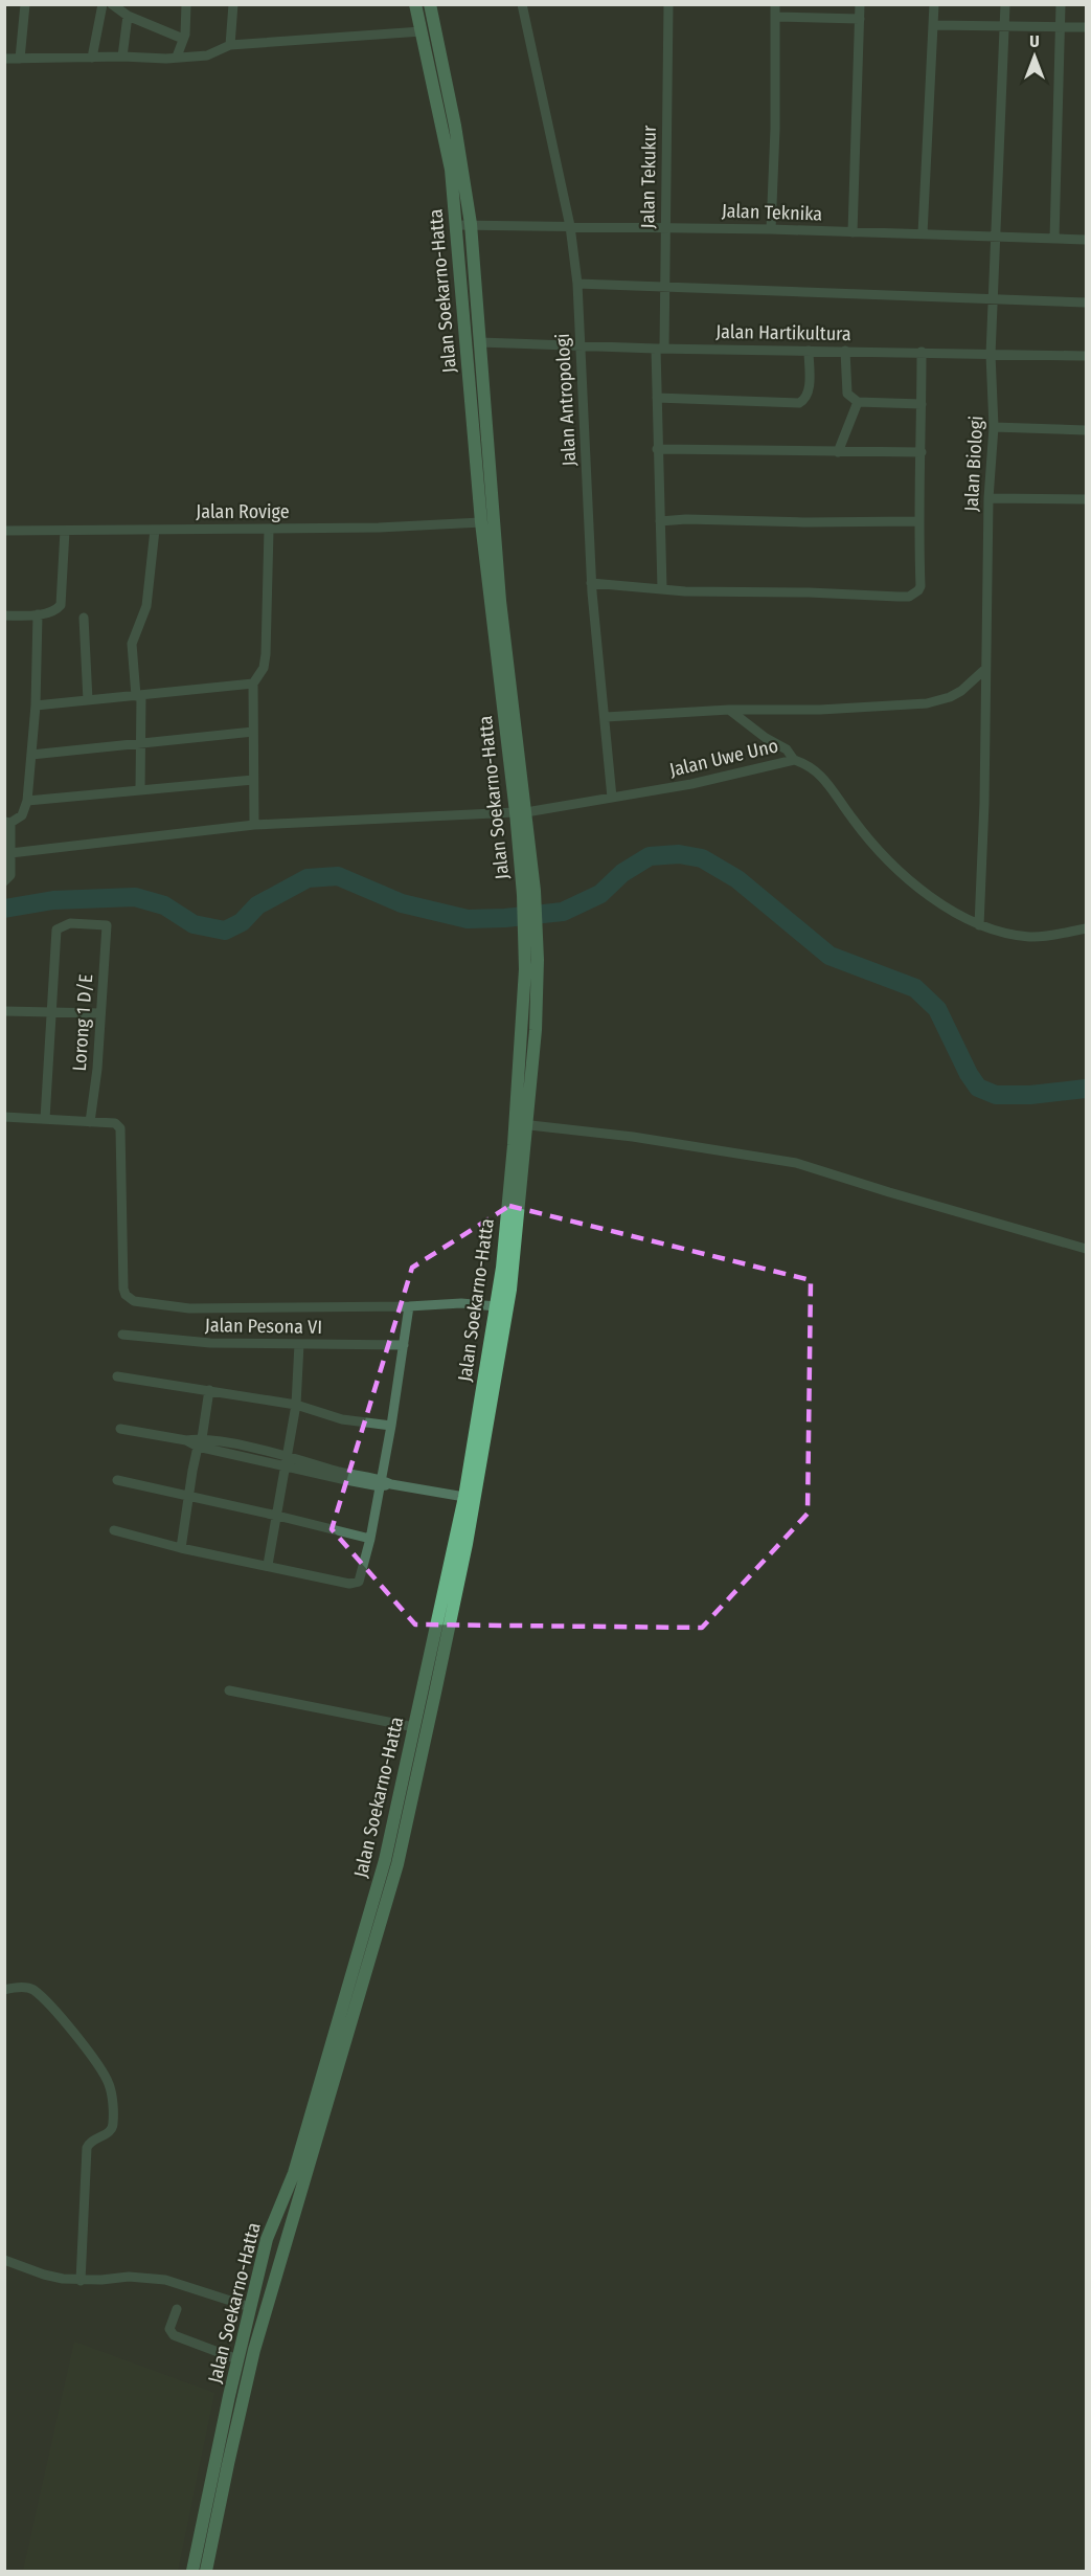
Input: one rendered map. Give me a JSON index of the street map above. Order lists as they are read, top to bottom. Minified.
{"streets":{"main road":["Jalan Soekarno-Hatta"],"street":["Jalan Tekukur","Jalan Teknika","Jalan Hartikultura","Jalan Antropologi","Jalan Biologi","Jalan Rovige","Jalan Uwe Uno","Lorong 1 D/E","Jalan Pesona VI"]},"crossings":[["Jalan Tekukur","Jalan Teknika"],["Jalan Tekukur","Jalan Hartikultura"],["Jalan Teknika","Jalan Soekarno-Hatta"],["Jalan Teknika","Jalan Antropologi"],["Jalan Teknika","Jalan Biologi"],["Jalan Soekarno-Hatta","Jalan Hartikultura"],["Jalan Soekarno-Hatta","Jalan Rovige"],["Jalan Soekarno-Hatta","Jalan Uwe Uno"],["Jalan Hartikultura","Jalan Antropologi"],["Jalan Hartikultura","Jalan Biologi"],["Jalan Antropologi","Jalan Uwe Uno"],["Jalan Biologi","Jalan Uwe Uno"]],"north":"top"}
